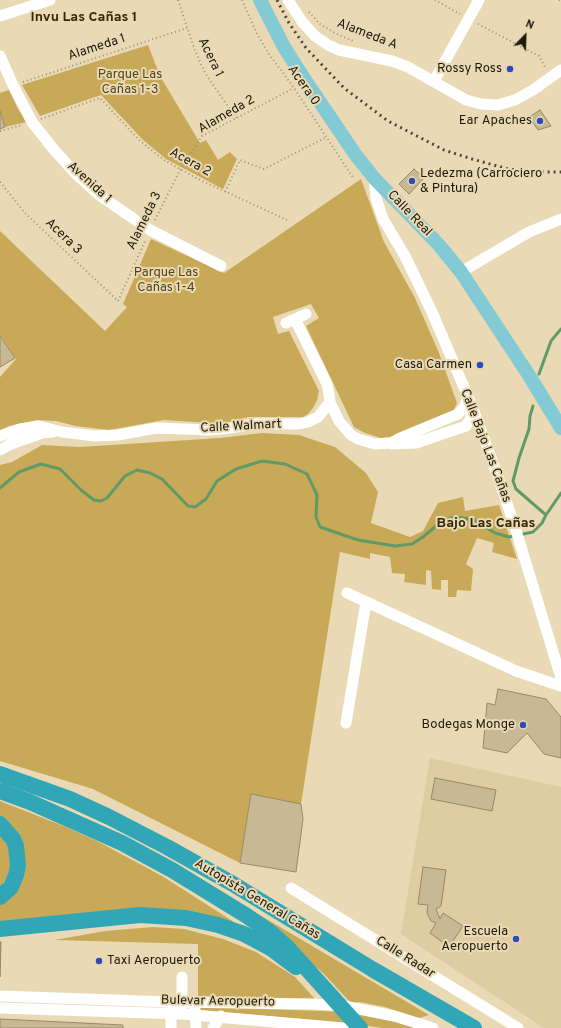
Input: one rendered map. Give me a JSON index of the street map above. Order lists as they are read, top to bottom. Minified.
{"streets":{"highway":["Autopista General Cañas"],"main road":["Calle Real"],"street":["Avenida 1","Calle Walmart","Calle Bajo Las Cañas","Calle Radar","Bulevar Aeropuerto"],"path":["Alameda A","Alameda 1","Acera 1","Acera 0","Alameda 2","Acera 2","Alameda 3","Acera 3"]},"crossings":[["Alameda 1","Acera 1"],["Alameda 1","Avenida 1"],["Acera 1","Alameda 2"],["Acera 0","Alameda 2"],["Alameda 2","Acera 2"],["Alameda 2","Alameda 3"],["Acera 2","Avenida 1"],["Acera 2","Alameda 3"],["Avenida 1","Alameda 3"],["Calle Real","Calle Bajo Las Cañas"],["Alameda 3","Acera 3"]],"districts":["Invu Las Cañas 1","Bajo Las Cañas"],"parks":["Parque Las Cañas 1-3","Parque Las Cañas 1-4"],"places":["Rossy Ross","Ear Apaches","Ledezma (Carrociero & Pintura)","Casa Carmen","Bodegas Monge","Escuela Aeropuerto","Taxi Aeropuerto"],"north":"top right"}
